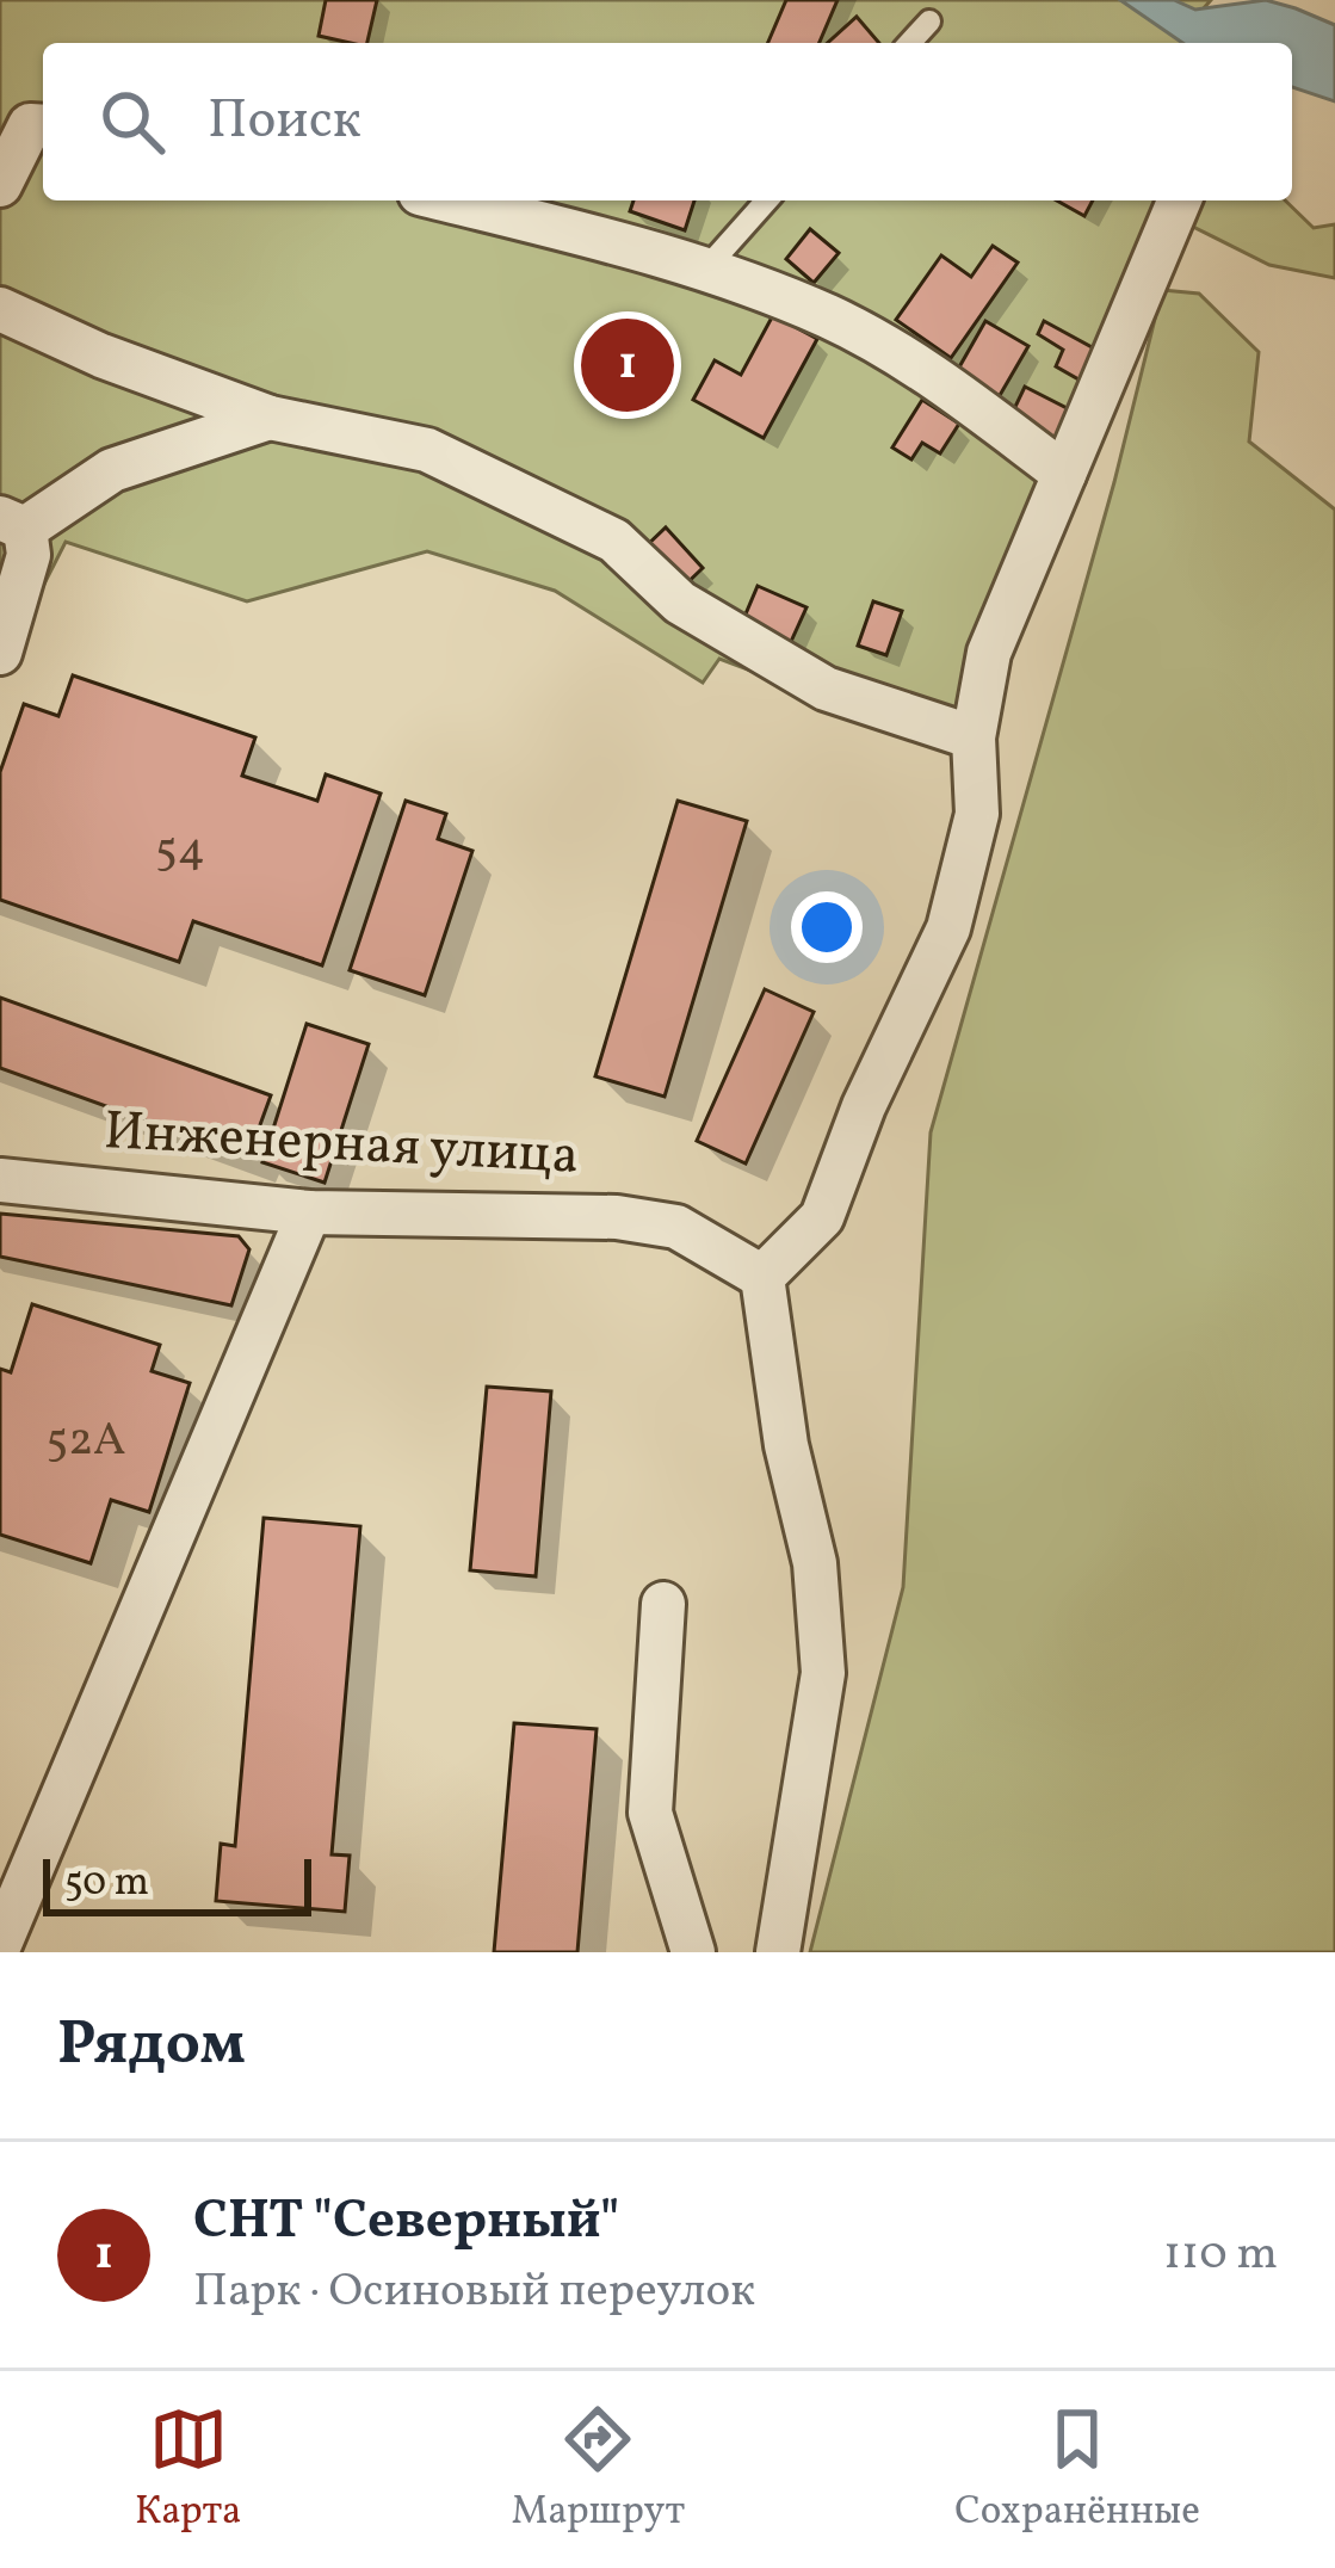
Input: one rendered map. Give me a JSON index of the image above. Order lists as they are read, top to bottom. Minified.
{"streets":{"street":["Инженерная улица"]},"house_numbers":["54","52А"],"scale_bar":"50 m","page":{"search":"Поиск","pins":"1","scale":"50 m","heading":"Рядом","list":[{"mark":"1","name":"СНТ \"Северный\"","note":"Парк · Осиновый переулок","value":"110 m"}],"nav":["Карта","Маршрут","Сохранённые"]}}
